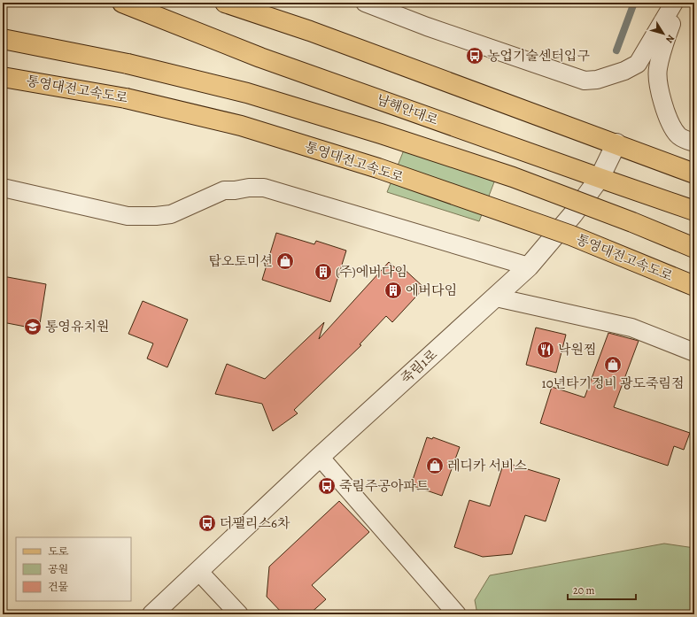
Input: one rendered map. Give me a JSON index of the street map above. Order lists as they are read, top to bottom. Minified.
{"streets":{"main road":["통영대전고속도로","남해안대로"],"street":["죽림1로"]},"crossings":[["남해안대로","죽림1로"]],"places":{"bus stop":["농업기술센터입구","죽림주공아파트","더팰리스6차"],"shop":["탑오토미션","10년타기정비 광도죽림점","레디카 서비스"],"building":["(주)에버다임","에버다임"],"school or university":["통영유치원"],"restaurant":["낙원찜"]},"legend":["도로","공원","건물"],"scale_bar":"20 m","north":"bottom right"}
